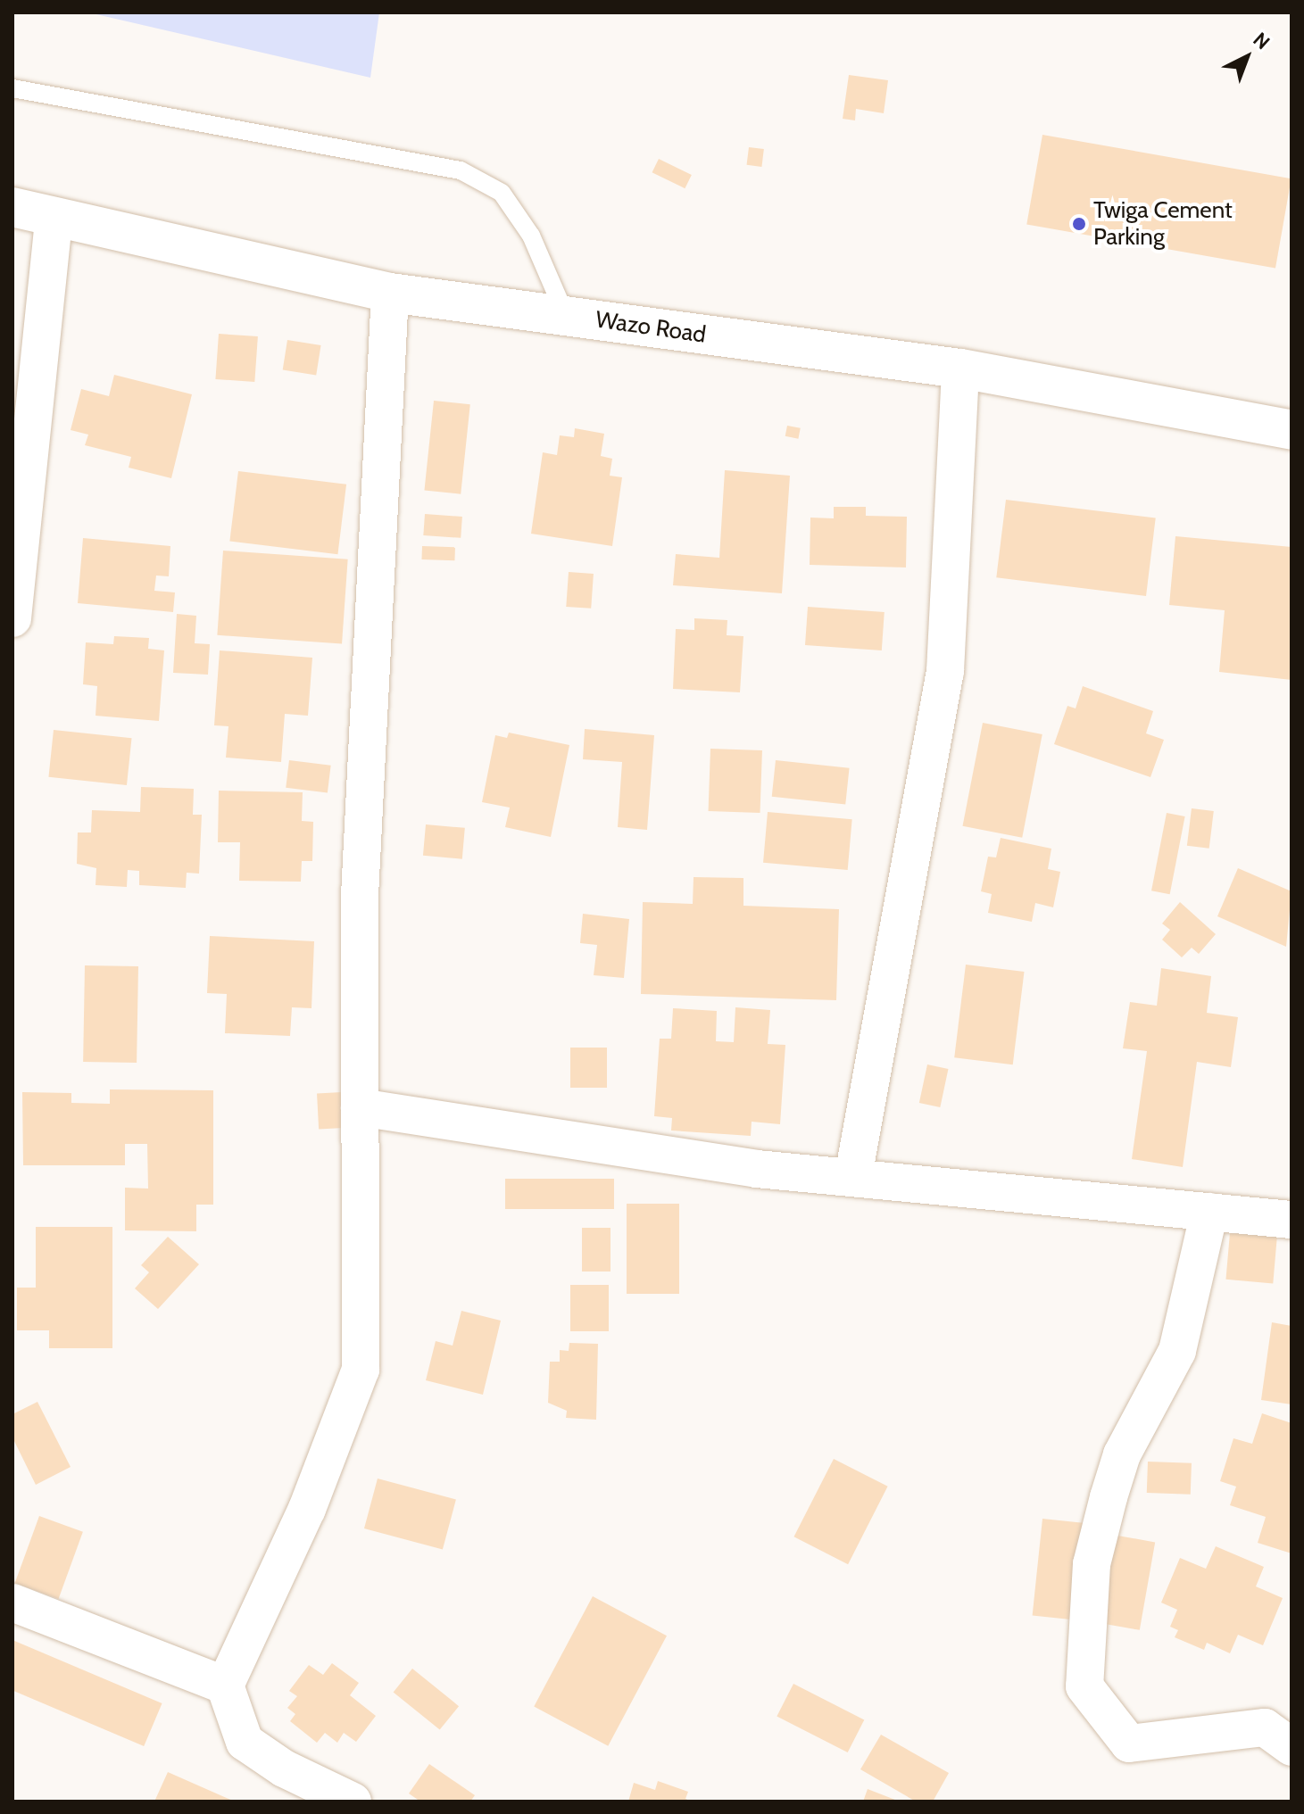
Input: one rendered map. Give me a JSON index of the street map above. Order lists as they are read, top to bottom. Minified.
{"streets":{"main road":["Wazo Road"]},"places":["Twiga Cement Parking"],"north":"top right"}
